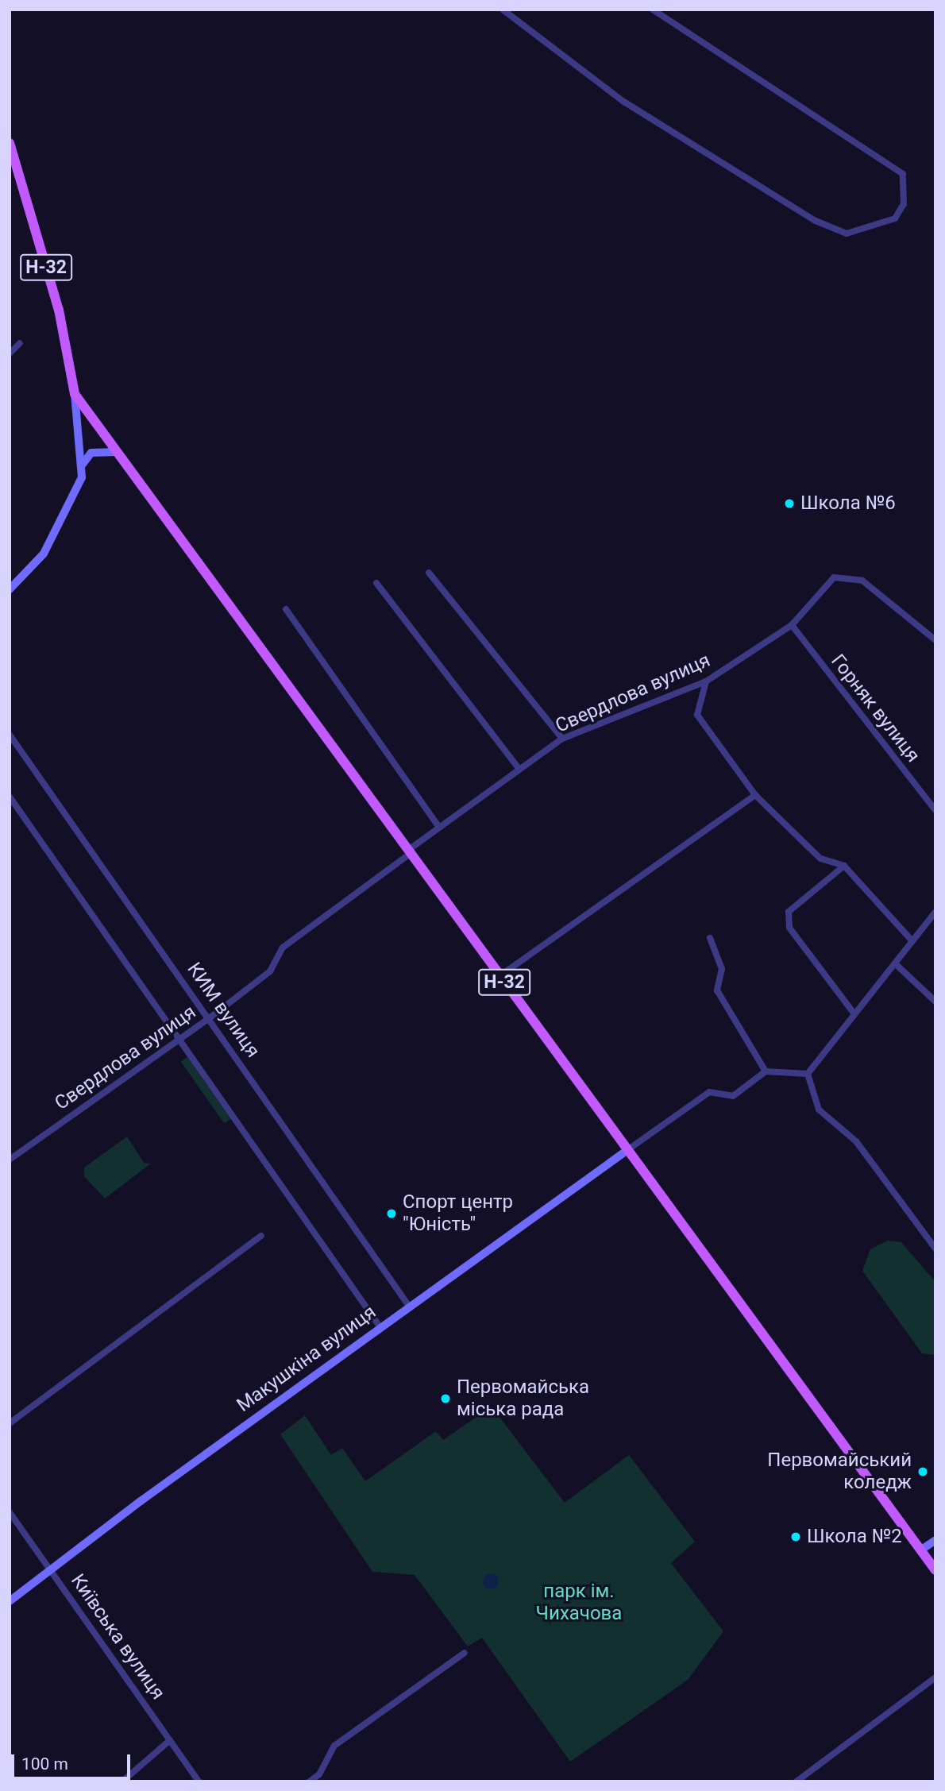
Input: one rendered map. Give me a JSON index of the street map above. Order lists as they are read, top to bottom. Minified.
{"streets":{"main road":["Н-32"],"street":["Свердлова вулиця","Горняк вулиця","КИМ вулиця","Макушкіна вулиця","Київська вулиця"]},"crossings":[["Н-32","Свердлова вулиця"],["Н-32","Макушкіна вулиця"],["Свердлова вулиця","Горняк вулиця"],["Свердлова вулиця","КИМ вулиця"],["КИМ вулиця","Макушкіна вулиця"],["Макушкіна вулиця","Київська вулиця"]],"parks":["парк ім. Чихачова"],"places":["Школа №6","Спорт центр \"Юність\"","Первомайська міська рада","Первомайський коледж","Школа №2"],"scale_bar":"100 m"}
